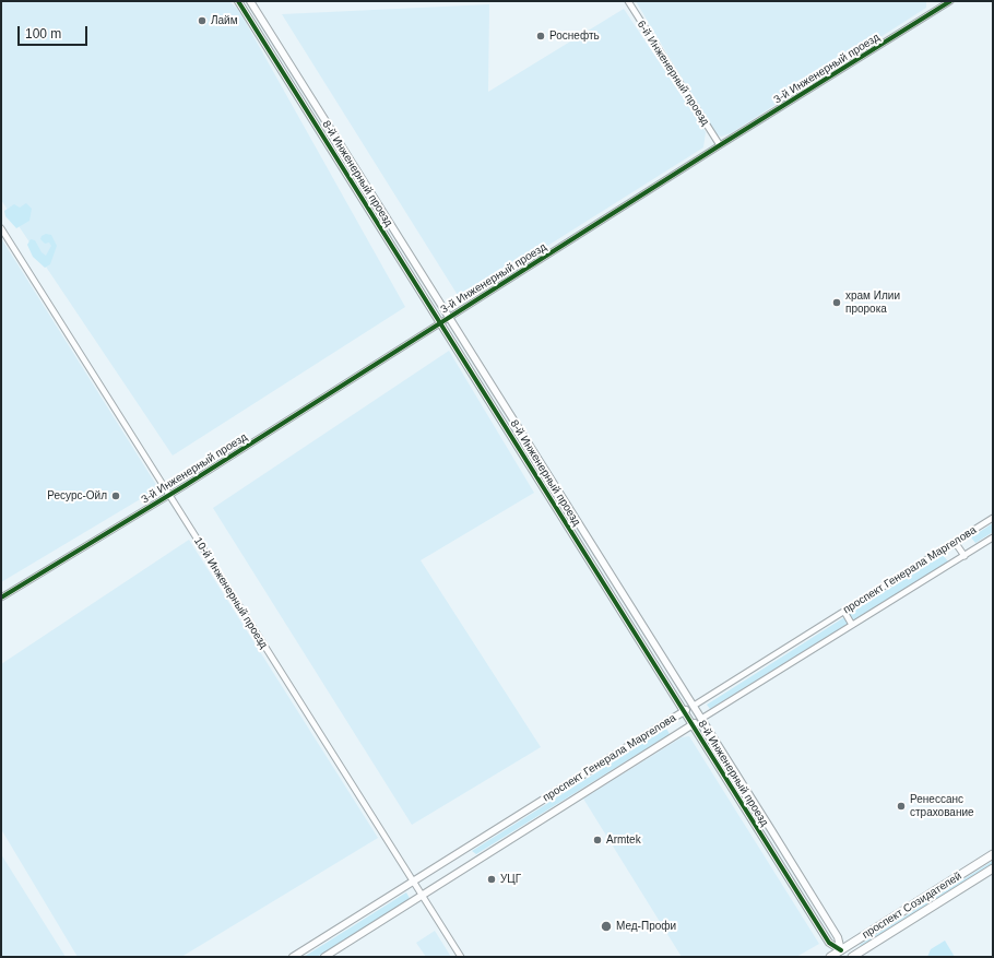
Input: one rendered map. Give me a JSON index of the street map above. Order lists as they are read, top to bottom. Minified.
{"streets":{"main road":["проспект Созидателей"],"street":["3-й Инженерный проезд","6-й Инженерный проезд","8-й Инженерный проезд","проспект Генерала Маргелова","10-й Инженерный проезд"]},"crossings":[["3-й Инженерный проезд","6-й Инженерный проезд"],["3-й Инженерный проезд","8-й Инженерный проезд"],["3-й Инженерный проезд","10-й Инженерный проезд"],["8-й Инженерный проезд","проспект Генерала Маргелова"],["8-й Инженерный проезд","проспект Созидателей"],["проспект Генерала Маргелова","10-й Инженерный проезд"]],"places":["Лайм","Роснефть","храм Илии пророка","Ресурс-Ойл","Ренессанс страхование","Armtek","УЦГ","Мед-Профи"],"scale_bar":"100 m"}
